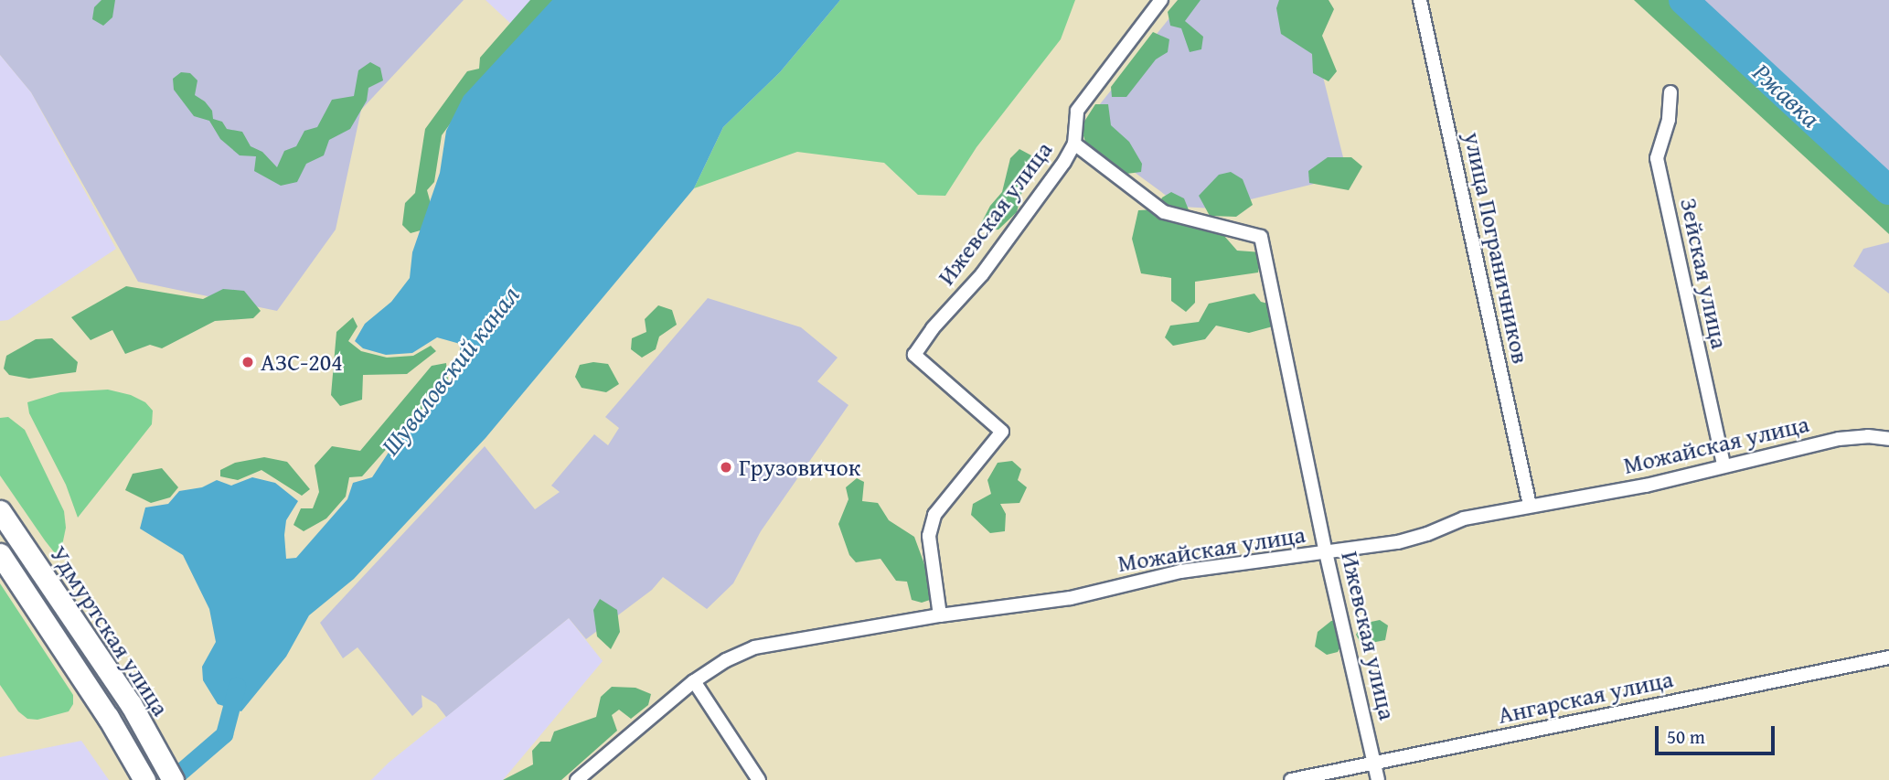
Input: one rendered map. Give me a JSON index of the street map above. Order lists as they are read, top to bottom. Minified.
{"streets":{"main road":["Удмуртская улица"],"street":["Ижевская улица","улица Пограничников","Зейская улица","Можайская улица","Ангарская улица"]},"crossings":[["Ижевская улица","Можайская улица"],["Ижевская улица","Ангарская улица"],["улица Пограничников","Можайская улица"],["Зейская улица","Можайская улица"]],"water":["Ржавка","Шуваловский канал"],"places":["АЗС-204","Грузовичок"],"scale_bar":"50 m"}
